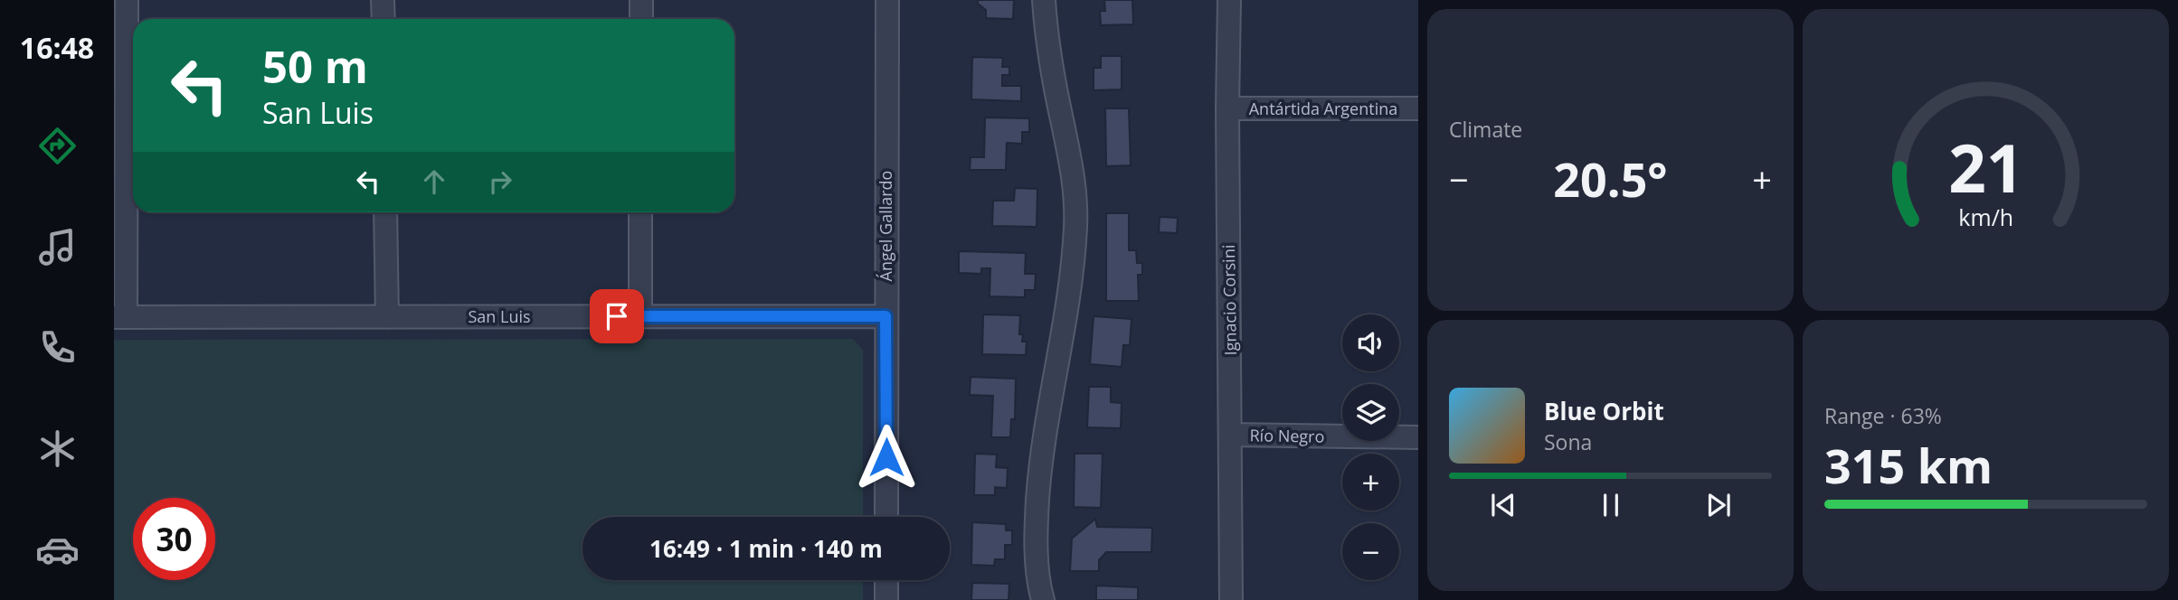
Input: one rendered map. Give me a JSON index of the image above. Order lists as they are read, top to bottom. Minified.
{"streets":{"street":["Antártida Argentina","Ángel Gallardo","Ignacio Corsini","San Luis","Río Negro"]},"crossings":[["Antártida Argentina","Ignacio Corsini"],["Ángel Gallardo","San Luis"],["Ignacio Corsini","Río Negro"]],"page":{"tabs":"16:48","tile":["Climate",["Range · 63%","315 km"]],"turn":["50 m","San Luis"],"heat":["−","20.5°","+"],"map_buttons":["+","−"],"song":["Blue Orbit","Sona"],"limit":"30","trip":"16:49 · 1 min · 140 m","gauge":["21","km/h"]}}
